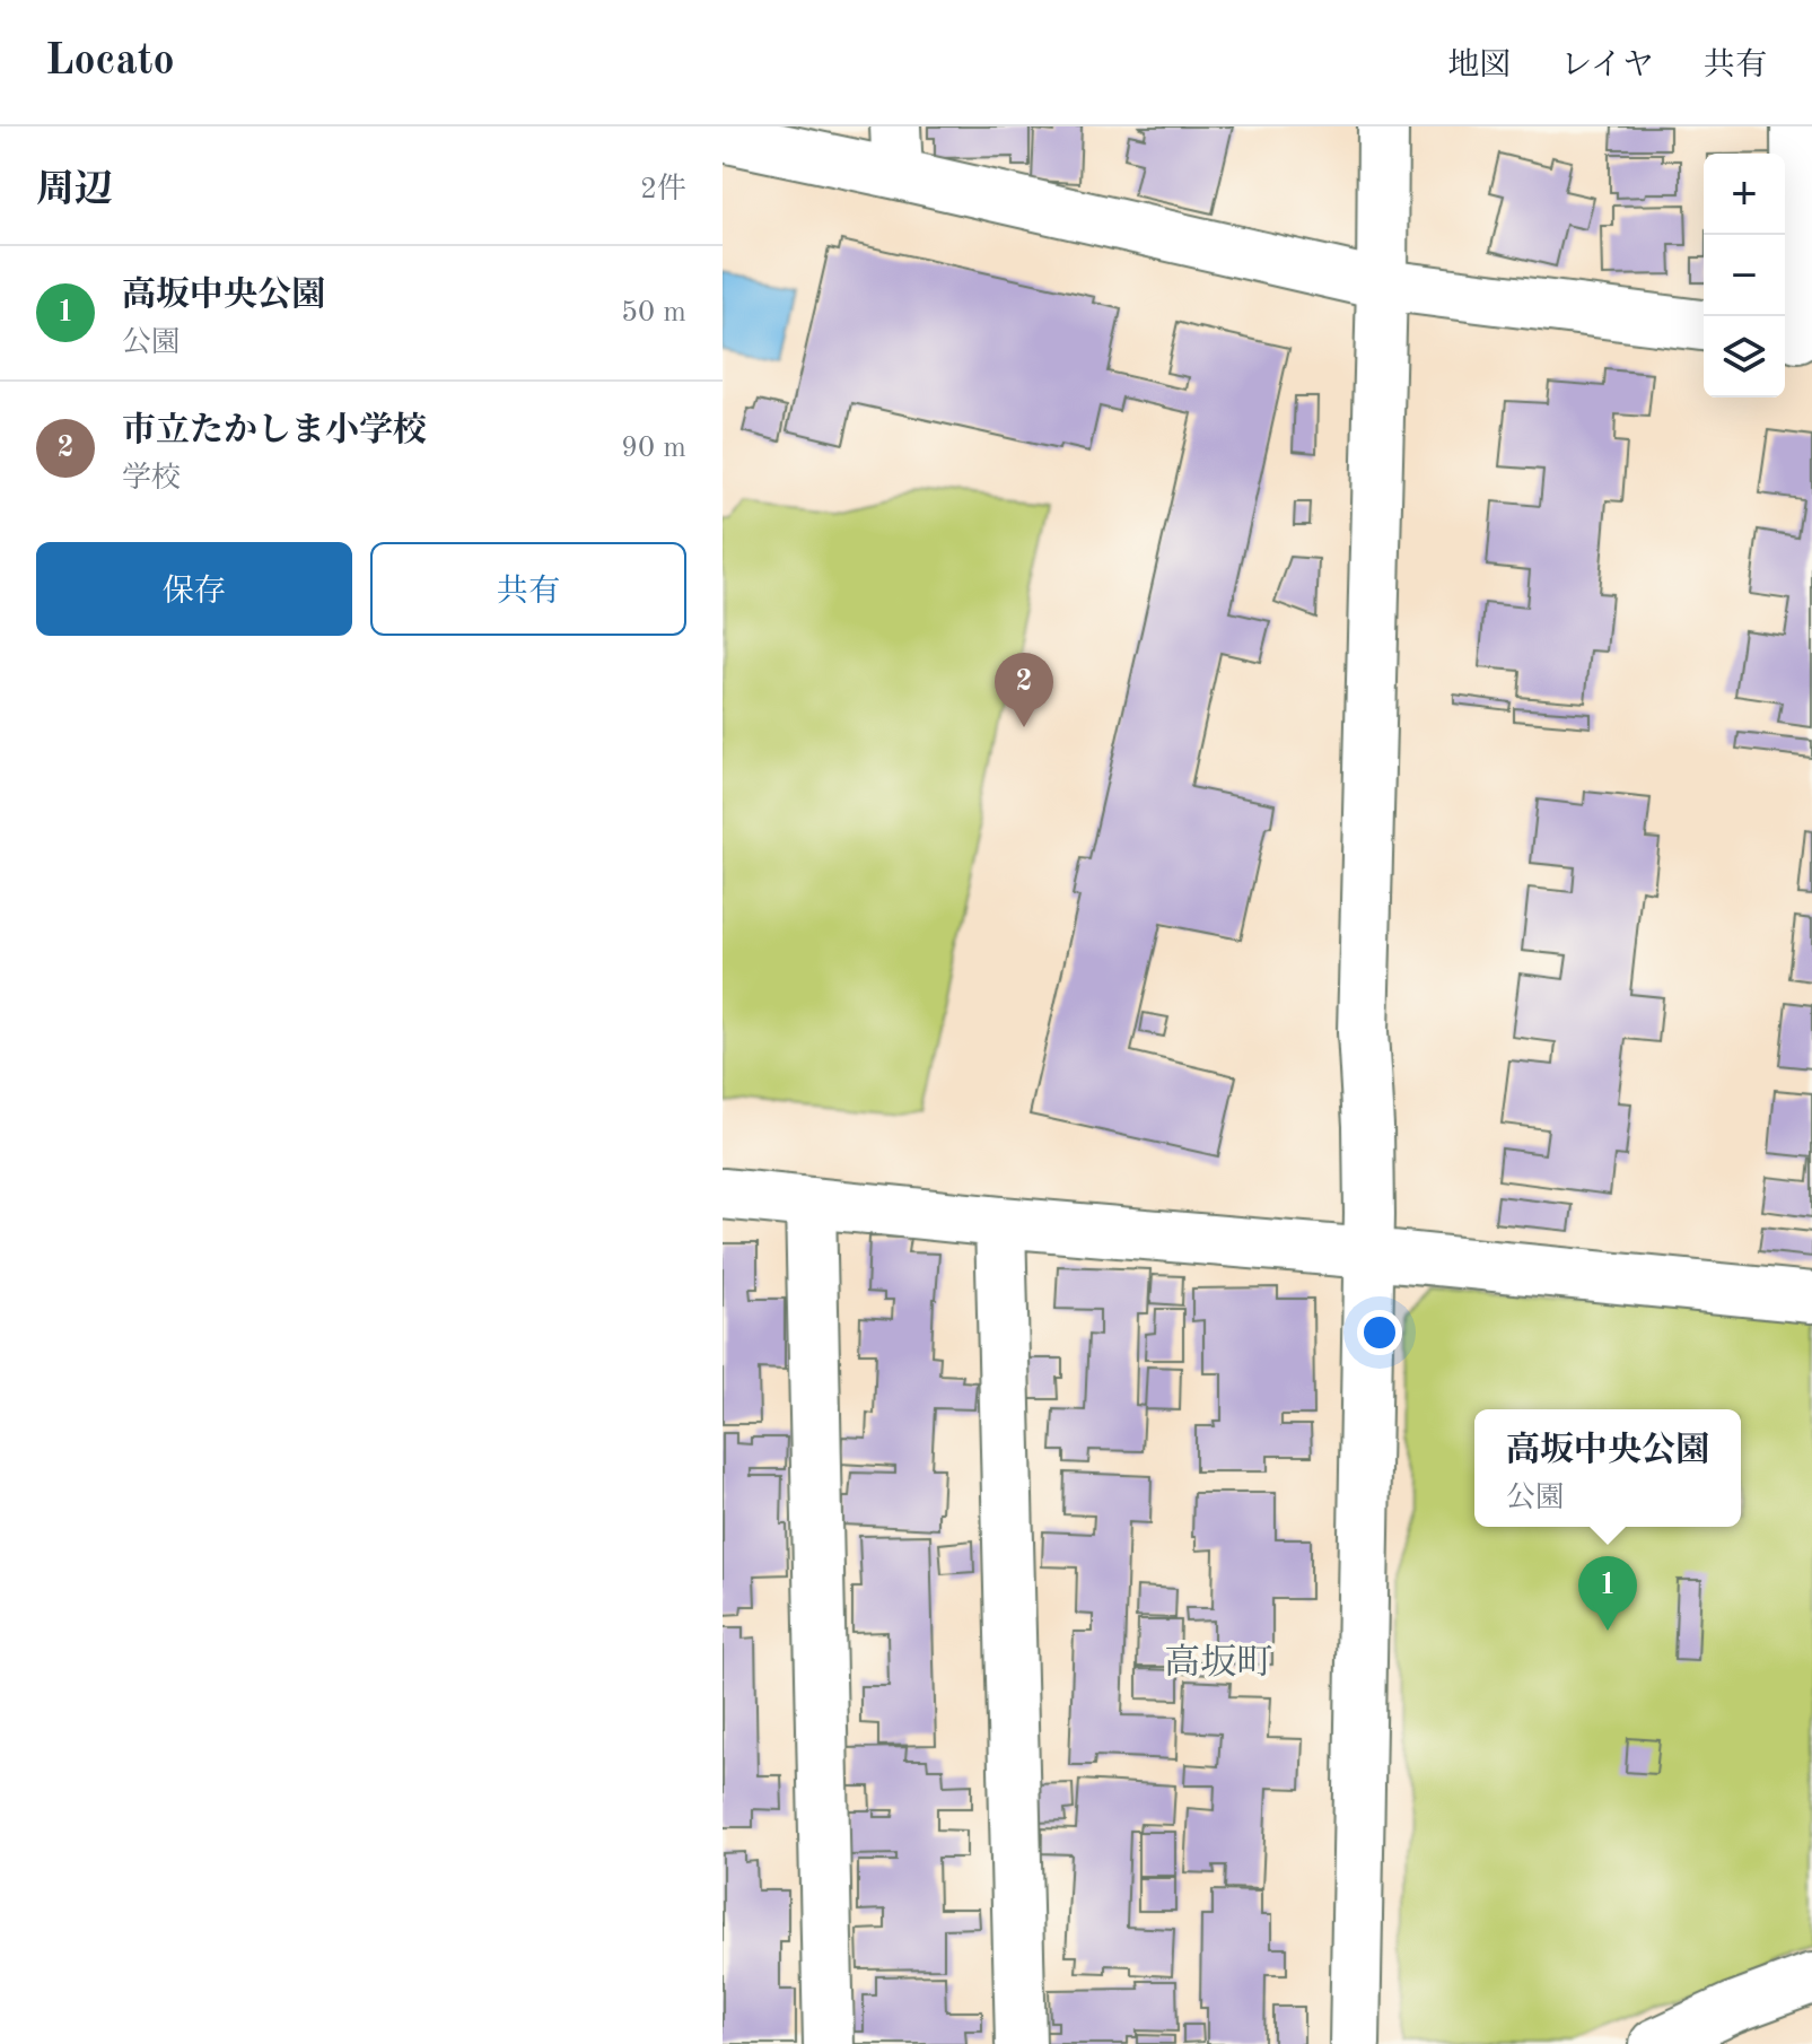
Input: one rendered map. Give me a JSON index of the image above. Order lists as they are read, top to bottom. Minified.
{"districts":["高坂町"],"page":{"header":"Locato","nav":["地図","レイヤ","共有"],"heading":["周辺","2件"],"map_buttons":["+","−"],"list":[{"mark":"1","name":"高坂中央公園","note":"公園","value":"50 m"},{"mark":"2","name":"市立たかしま小学校","note":"学校","value":"90 m"}],"buttons":["保存","共有"],"pins":["2","1"],"popup":["高坂中央公園","公園"]}}
